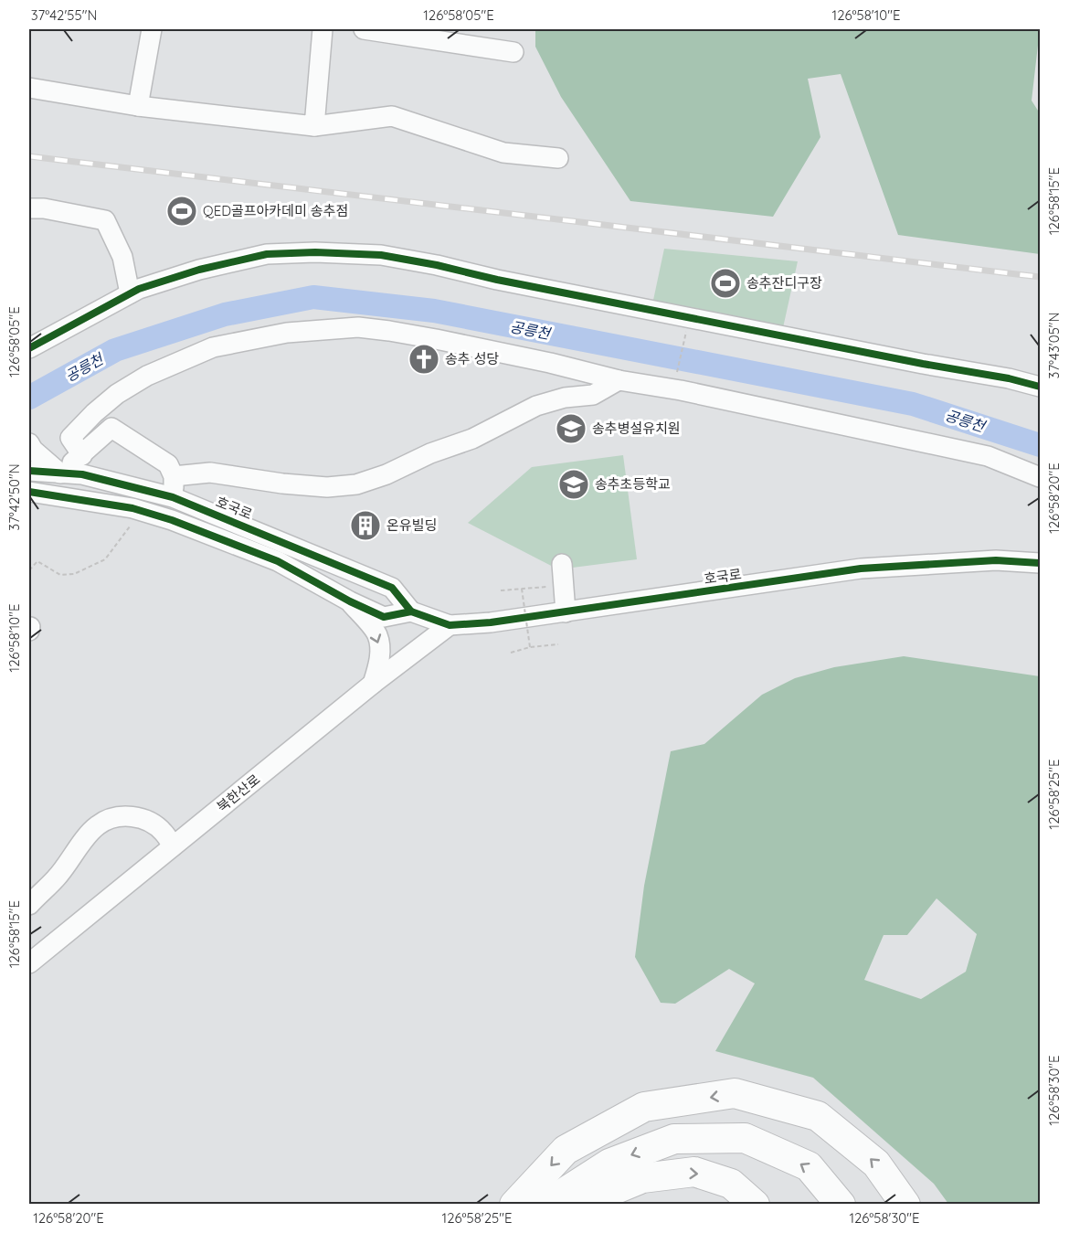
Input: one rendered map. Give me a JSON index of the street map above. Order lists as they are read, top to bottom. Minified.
{"streets":{"street":["호국로","북한산로"]},"crossings":[["호국로","북한산로"]],"water":["공릉천"],"places":{"sports":["QED골프아카데미 송추점","송추잔디구장"],"church":["송추 성당"],"school or university":["송추병설유치원","송추초등학교"],"building":["온유빌딩"]},"coordinates":["37°42'55\"N","126°58'05\"E","126°58'10\"E","126°58'15\"E","37°43'05\"N","37°42'50\"N","126°58'20\"E","126°58'25\"E","126°58'30\"E"]}
